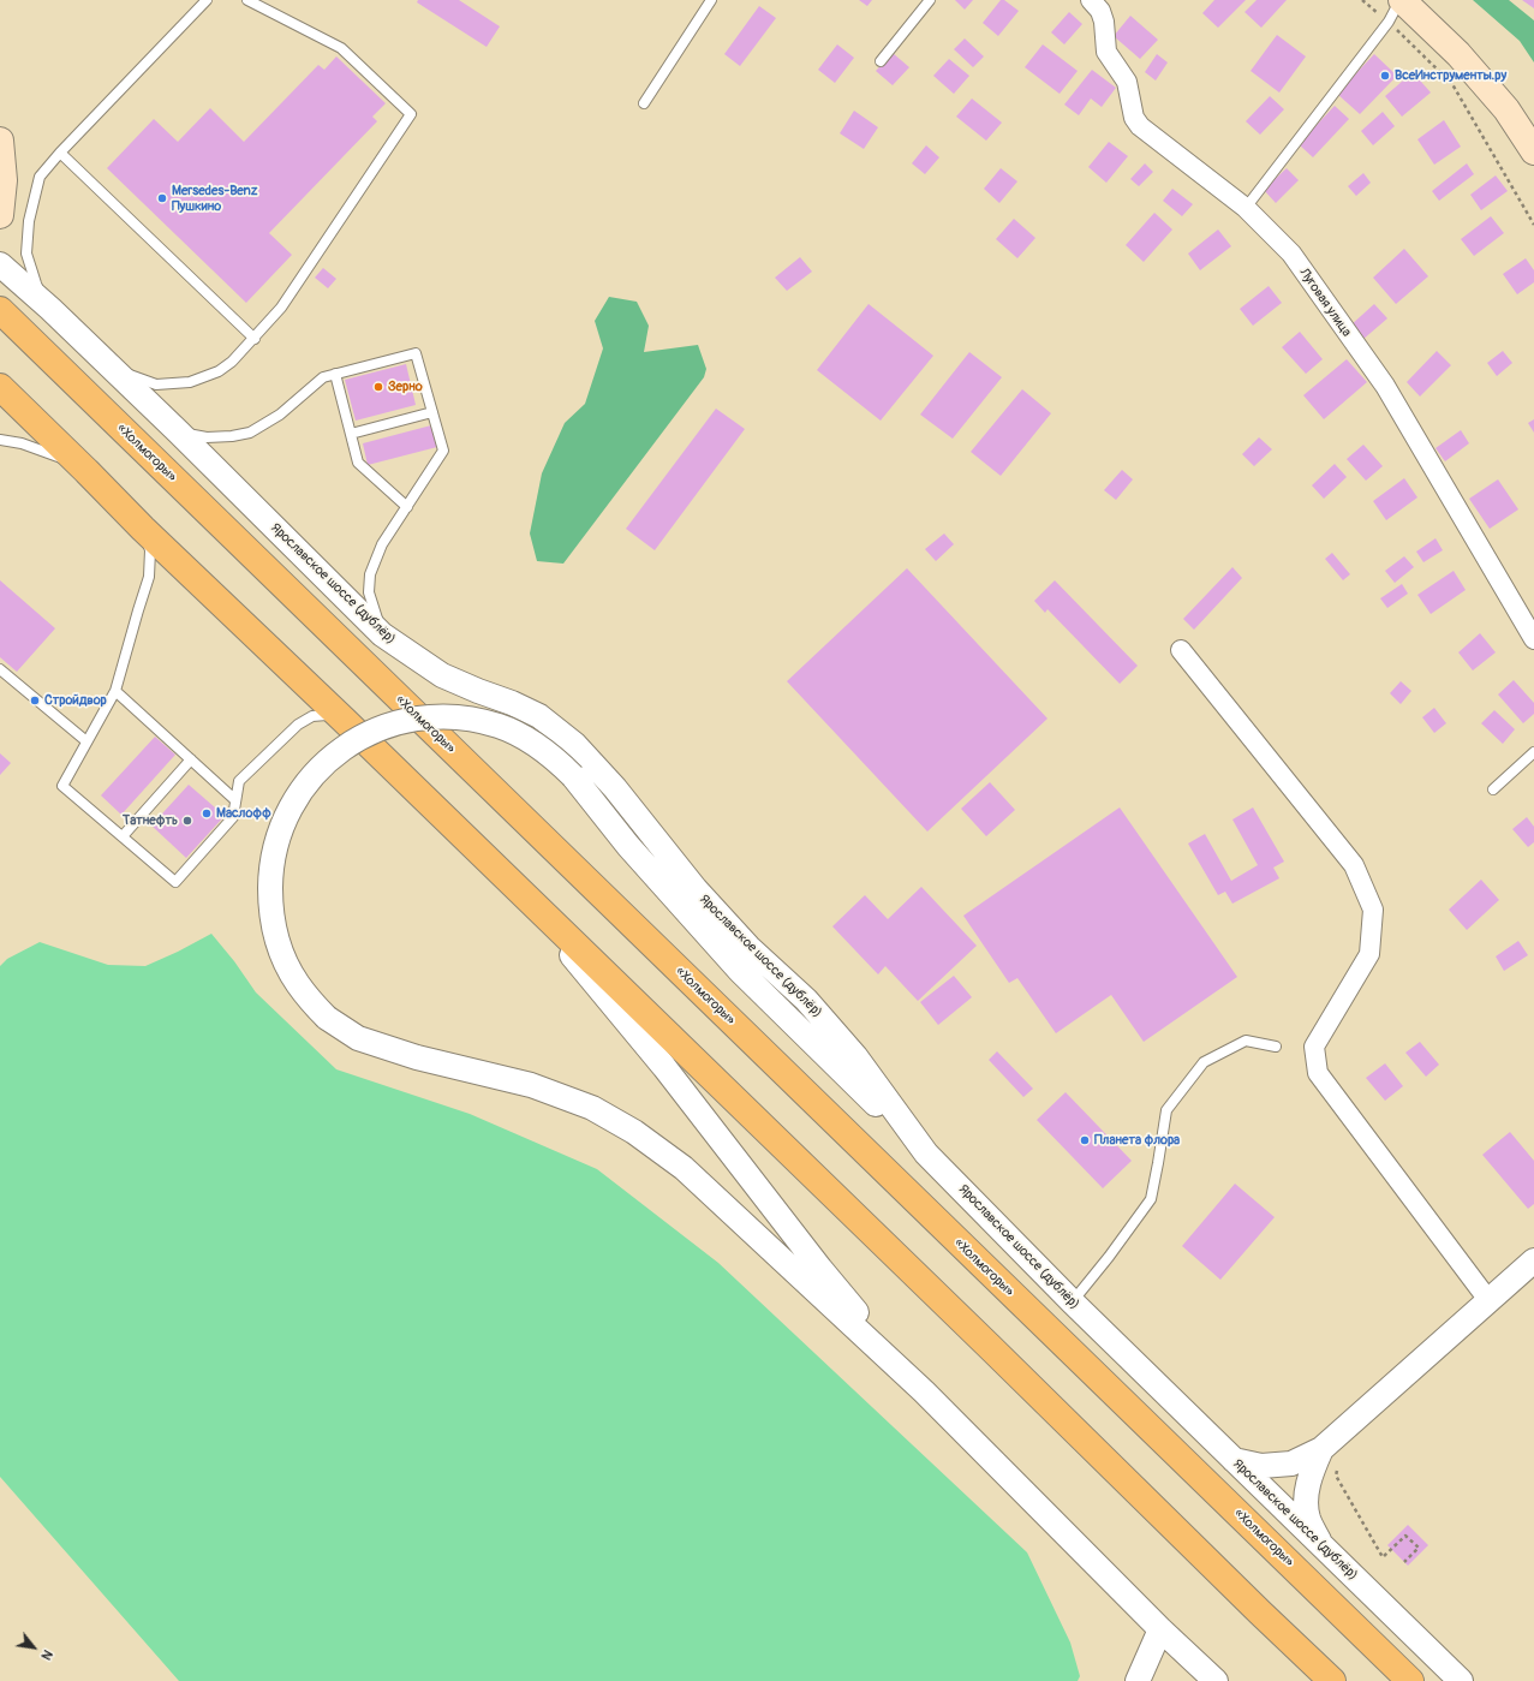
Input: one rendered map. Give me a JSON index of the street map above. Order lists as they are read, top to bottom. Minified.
{"streets":{"highway":["«Холмогоры»"],"street":["Луговая улица","Ярославское шоссе (дублёр)"]},"places":["ВсеИнструменты.ру","Mersedes-Benz Пушкино","Зерно","Стройдвор","Маслофф","Татнефть","Планета флора"],"north":"bottom right"}
